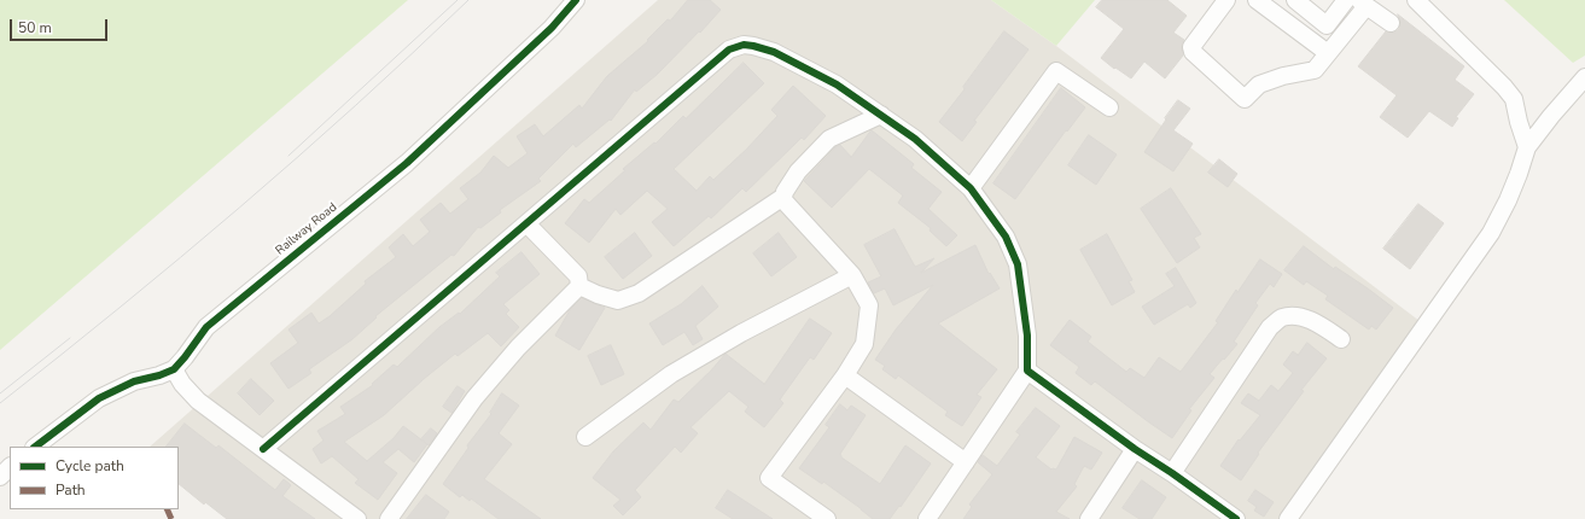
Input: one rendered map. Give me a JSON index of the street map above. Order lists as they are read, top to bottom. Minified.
{"streets":{"street":["Railway Road"]},"legend":["Cycle path","Path"],"scale_bar":"50 m"}
